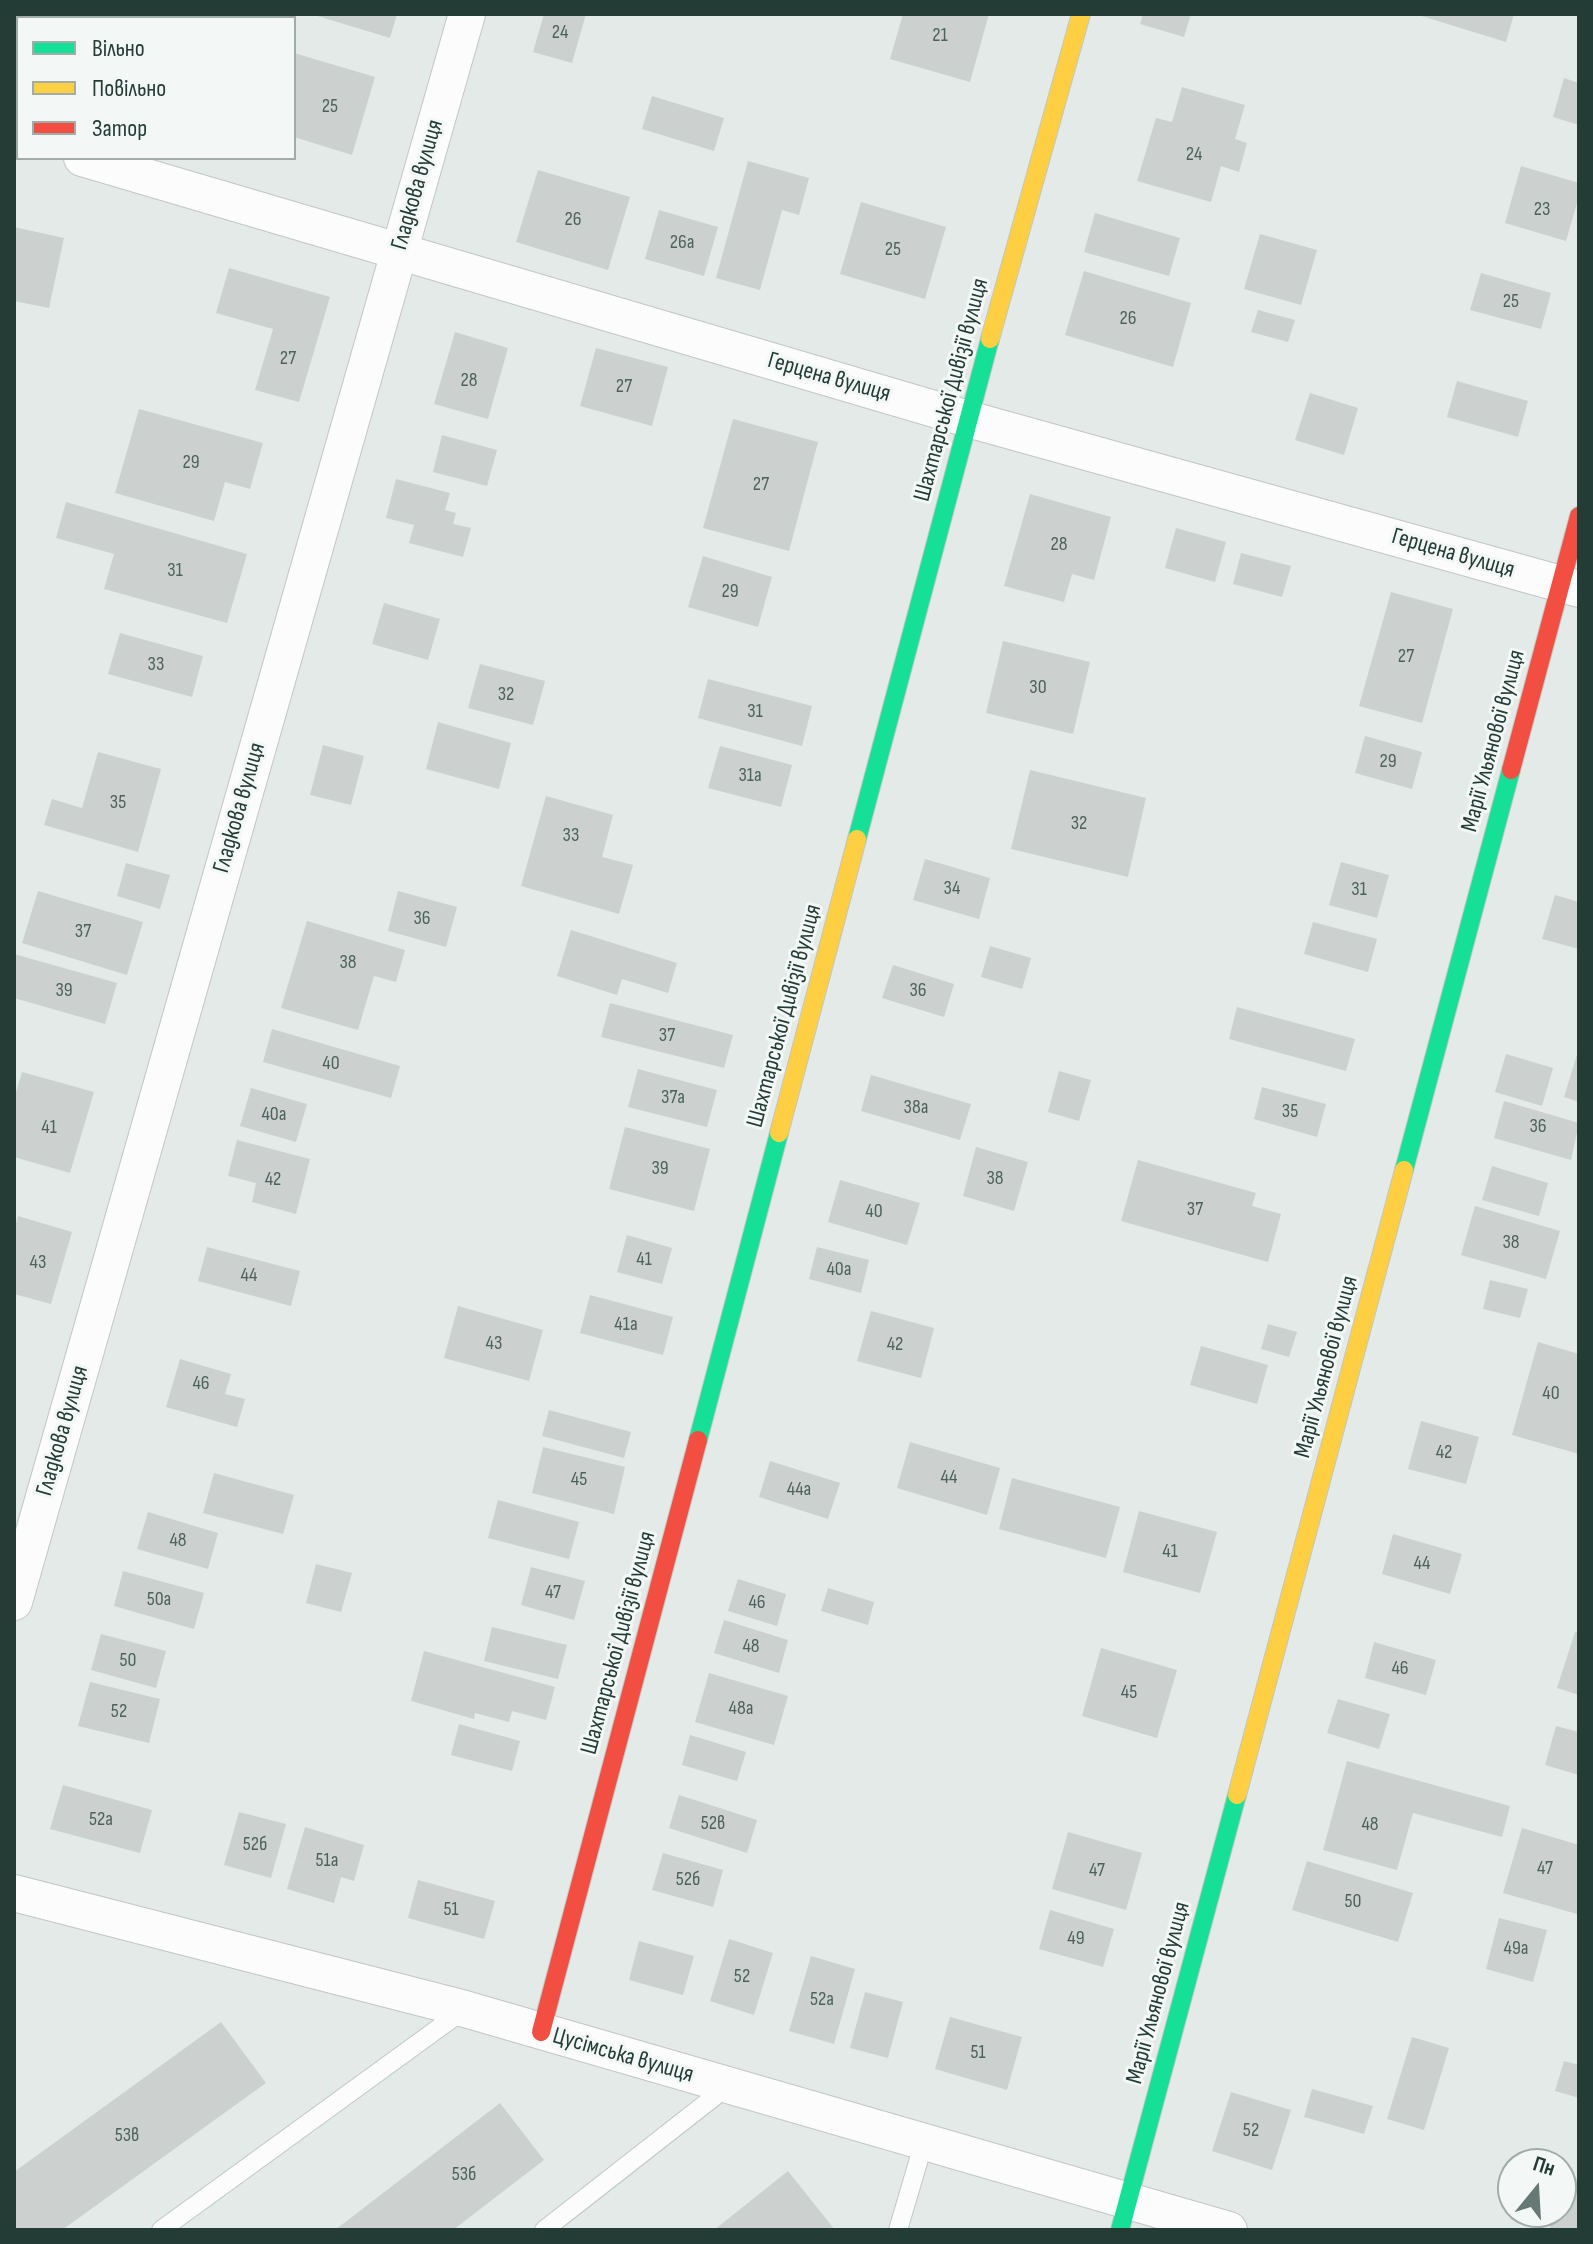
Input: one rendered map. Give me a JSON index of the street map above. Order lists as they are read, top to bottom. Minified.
{"streets":{"street":["Гладкова вулиця","Герцена вулиця","Шахтарської Дивізії вулиця","Марії Ульянової вулиця","Цусімська вулиця"]},"crossings":[["Гладкова вулиця","Герцена вулиця"],["Герцена вулиця","Шахтарської Дивізії вулиця"],["Герцена вулиця","Марії Ульянової вулиця"],["Шахтарської Дивізії вулиця","Цусімська вулиця"],["Марії Ульянової вулиця","Цусімська вулиця"]],"house_numbers":["24","21","25","24","23","26","26а","25","25","26","27","28","27","29","27","28","31","29","27","33","30","32","31","29","31а","35","32","33","34","31","36","37","38","39","36","37","40","37а","38а","35","40а","36","41","39","38","42","37","40","38","41","43","40а","44","41а","43","42","46","40","42","44","45","44а","48","41","44","47","50а","46","48","50","46","45","48а","52","52а","52в","48","52б","51а","47","47","52б","50","51","49","49а","52","52а","51","52","53в","53б"],"legend":["Вільно","Повільно","Затор"],"north":"top"}
